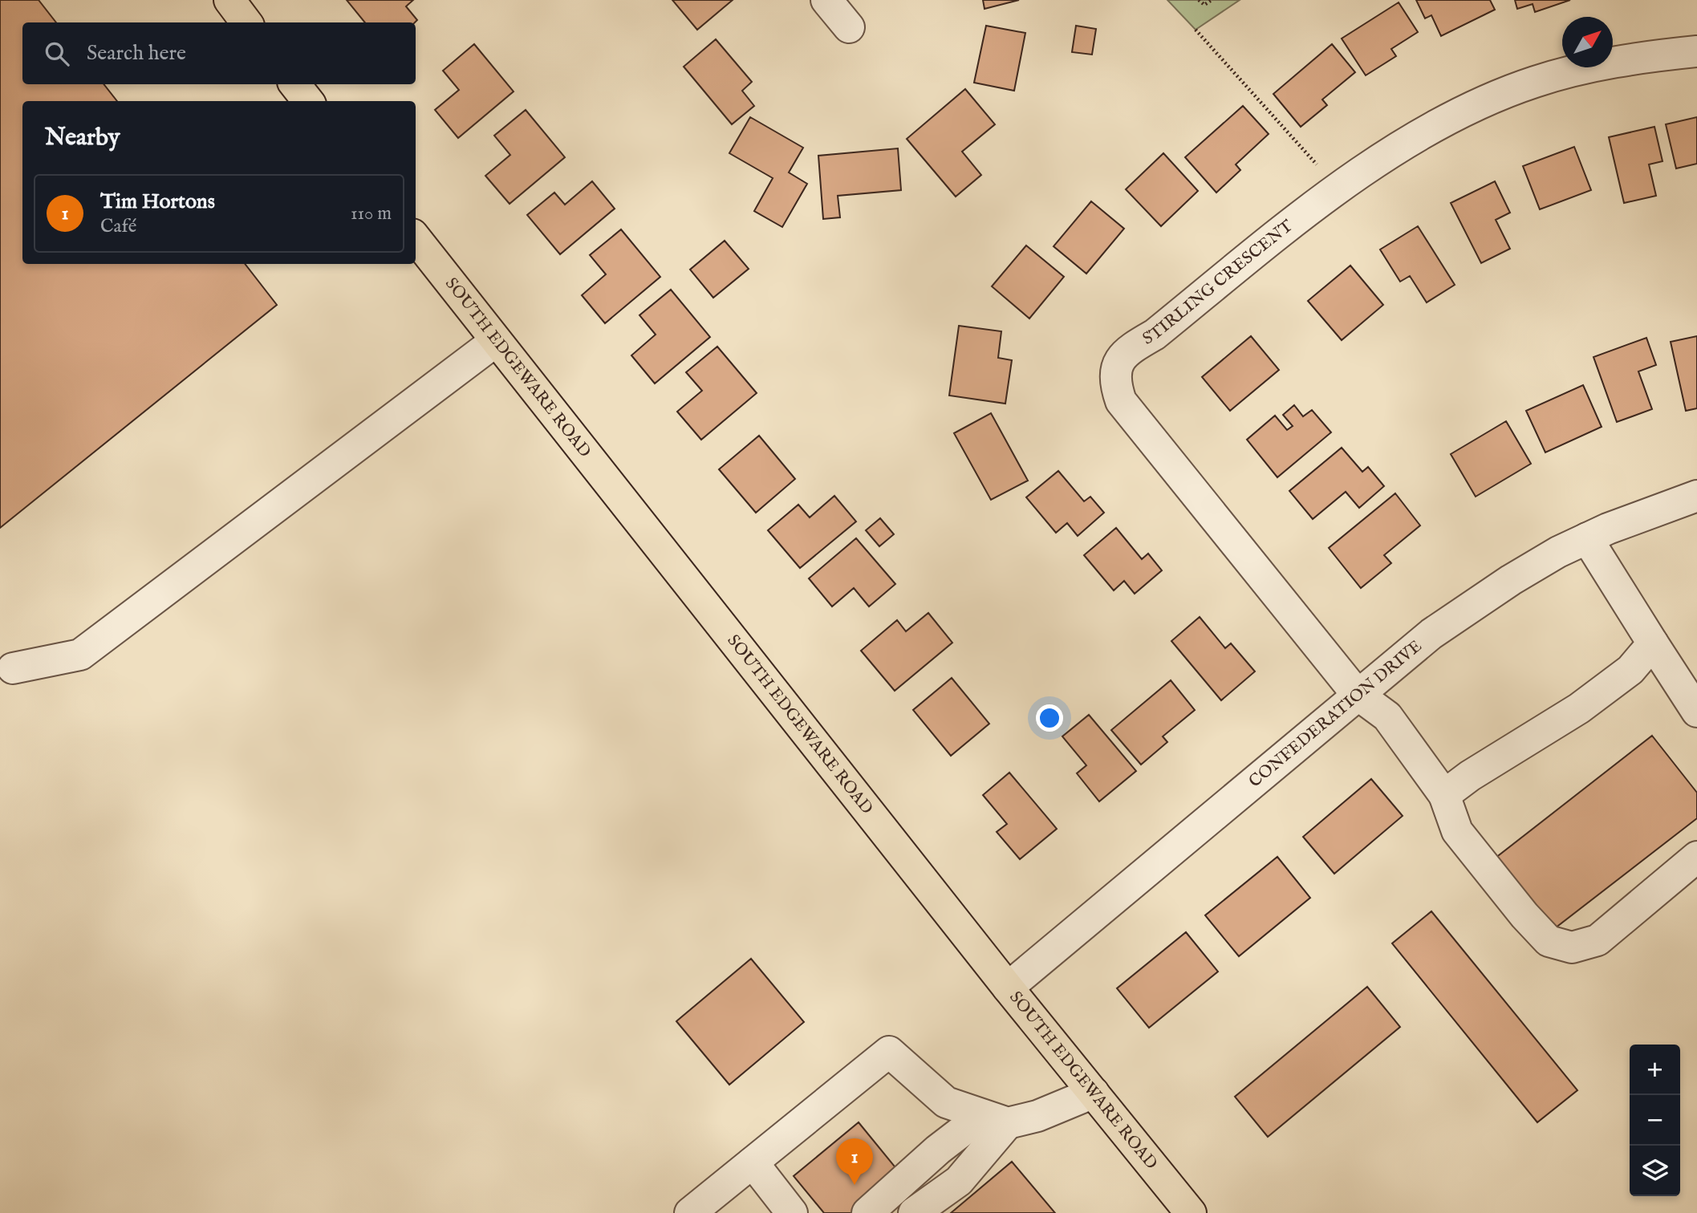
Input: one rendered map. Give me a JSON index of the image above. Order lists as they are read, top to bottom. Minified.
{"streets":{"main road":["SOUTH EDGEWARE ROAD"],"street":["STIRLING CRESCENT","CONFEDERATION DRIVE"]},"crossings":[["STIRLING CRESCENT","CONFEDERATION DRIVE"],["SOUTH EDGEWARE ROAD","CONFEDERATION DRIVE"]],"north":"top right","page":{"search":"Search here","heading":"Nearby","list":[{"mark":"1","name":"Tim Hortons","note":"Café","value":"110 m"}],"map_buttons":["+","−"],"pins":"1"}}
